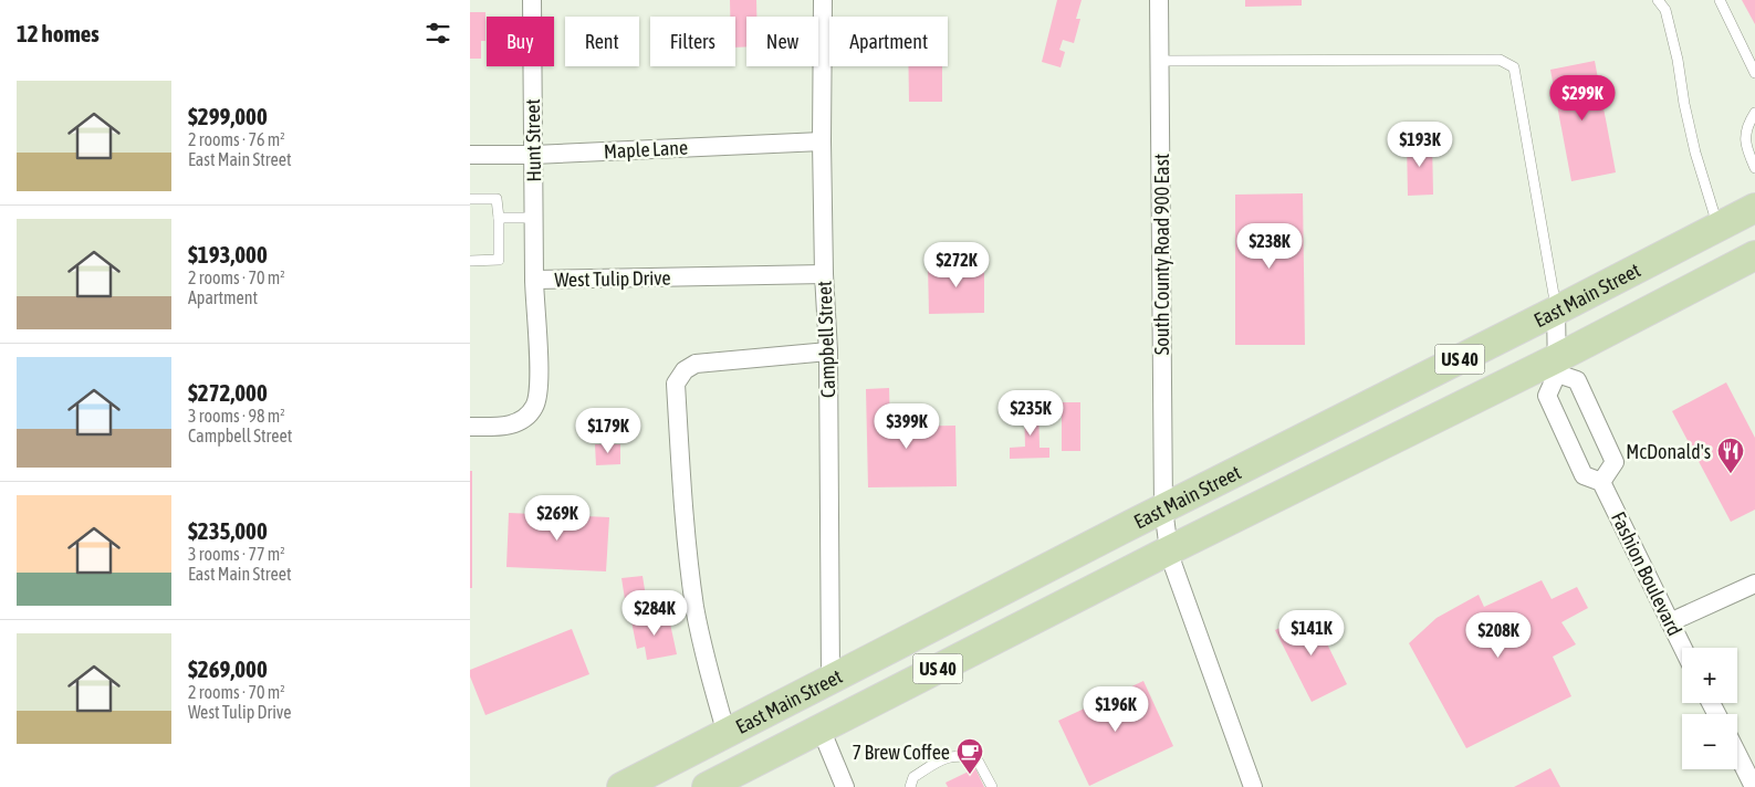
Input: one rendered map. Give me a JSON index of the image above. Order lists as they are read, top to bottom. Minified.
{"streets":{"main road":["East Main Street","US 40"],"street":["Hunt Street","Maple Lane","South County Road 900 East","West Tulip Drive","Campbell Street","Fashion Boulevard"]},"crossings":[["Hunt Street","Maple Lane"],["Hunt Street","West Tulip Drive"],["Maple Lane","Campbell Street"],["South County Road 900 East","East Main Street"],["West Tulip Drive","Campbell Street"],["East Main Street","Campbell Street"],["East Main Street","Fashion Boulevard"]],"places":{"restaurant":["McDonald's"],"cafe":["7 Brew Coffee"]},"page":{"heading":"12 homes","chip":["Buy","Rent","Filters","New","Apartment"],"list":[{"name":"$299,000","note":"2 rooms · 76 m² · East Main Street"},{"name":"$193,000","note":"2 rooms · 70 m² · Apartment"},{"name":"$272,000","note":"3 rooms · 98 m² · Campbell Street"},{"name":"$235,000","note":"3 rooms · 77 m² · East Main Street"},{"name":"$269,000","note":"2 rooms · 70 m² · West Tulip Drive"}],"price":["$299K","$193K","$238K","$272K","$235K","$399K","$179K","$269K","$284K","$141K","$208K","$196K"],"map_buttons":["+","−"]}}
